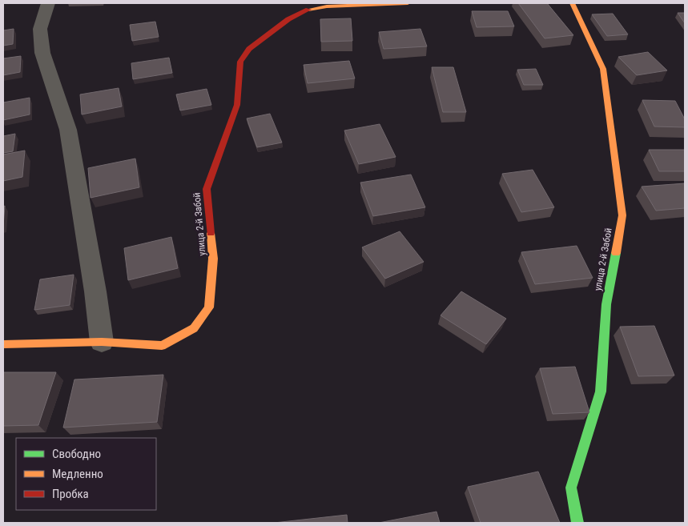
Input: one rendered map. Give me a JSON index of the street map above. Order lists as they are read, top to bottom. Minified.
{"streets":{"street":["улица 2-й Забой"]},"legend":["Свободно","Медленно","Пробка"]}
